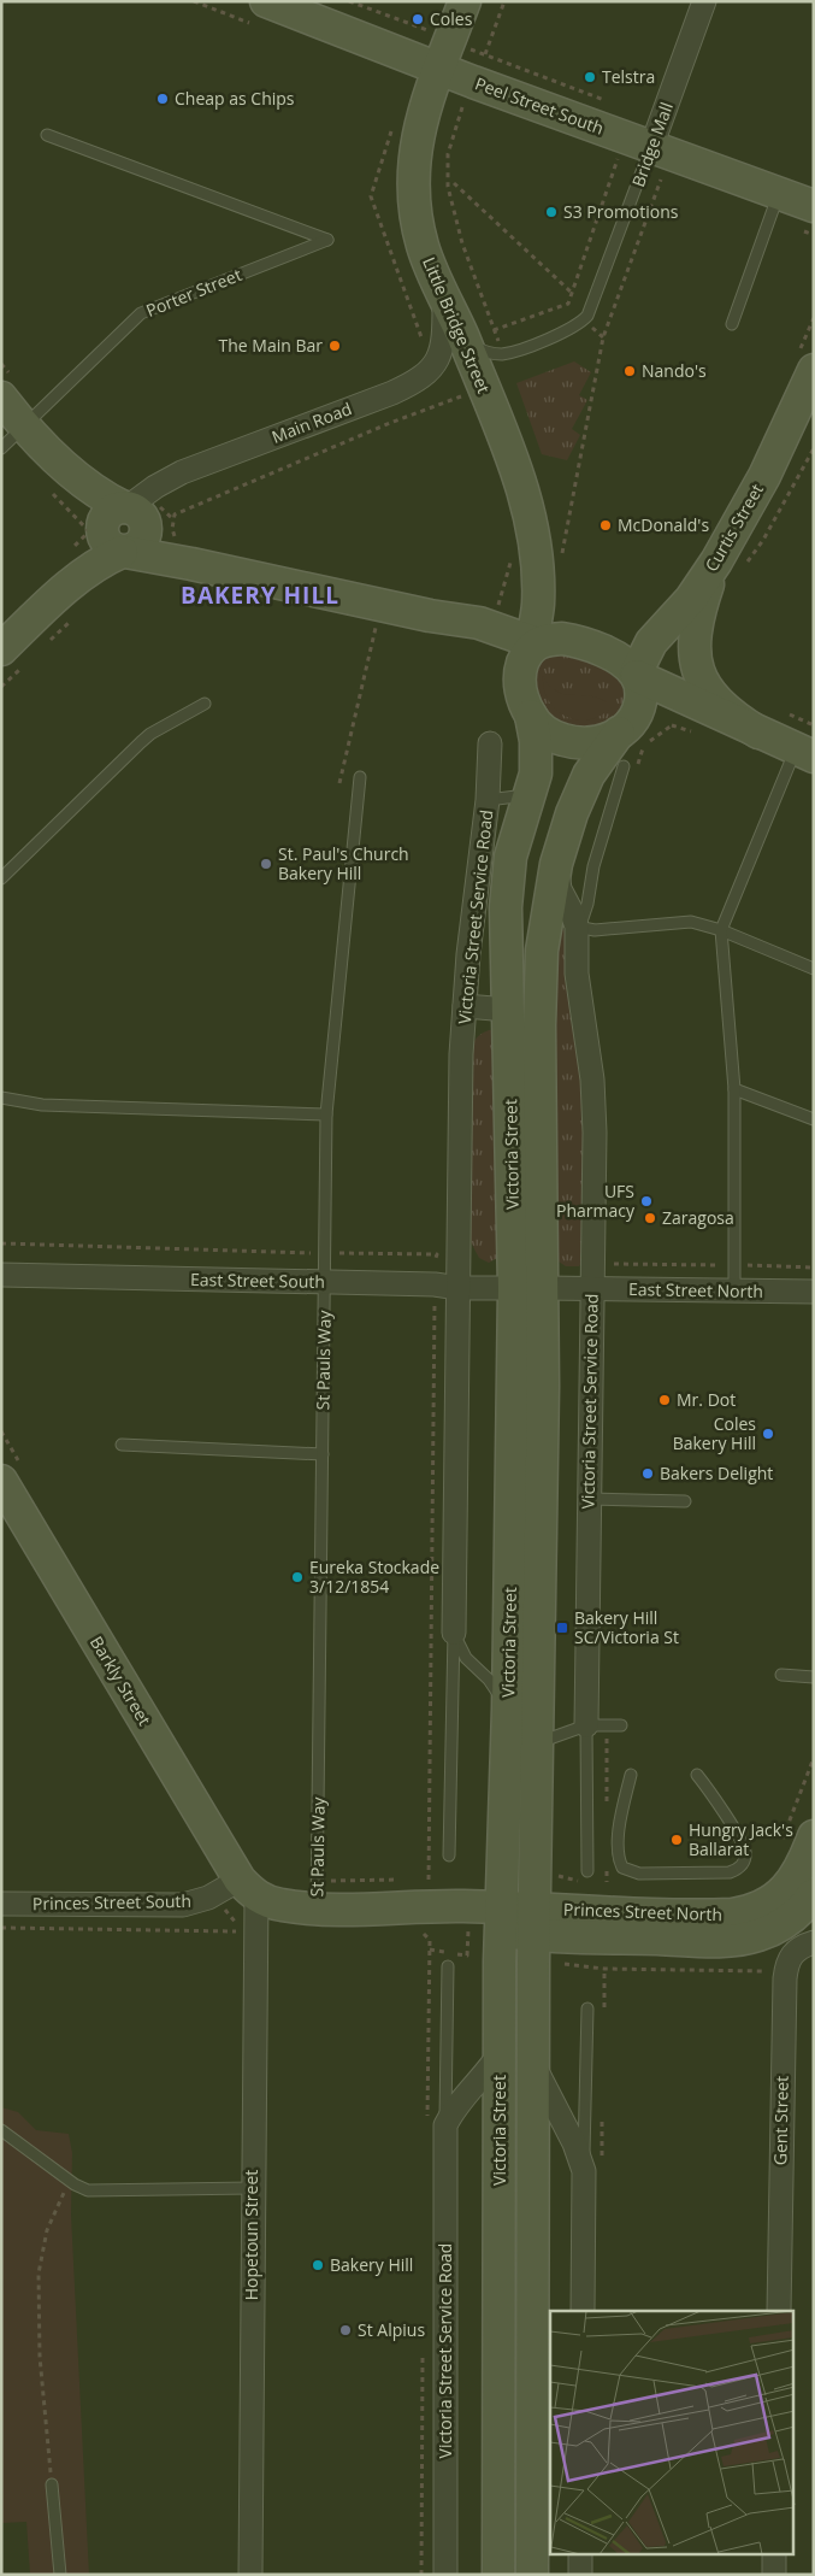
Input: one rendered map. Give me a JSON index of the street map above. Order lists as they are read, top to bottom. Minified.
{"streets":{"street":["Peel Street South","Bridge Mall","Little Bridge Street","Main Road","Curtis Street","Victoria Street Service Road","Victoria Street","East Street South","East Street North","Barkly Street","Princes Street South","Princes Street North","Gent Street","Hopetoun Street"],"lane":["Porter Street","St Pauls Way"]},"crossings":[["Peel Street South","Bridge Mall"],["Peel Street South","Little Bridge Street"],["Bridge Mall","Little Bridge Street"],["Little Bridge Street","Main Road"],["Little Bridge Street","Curtis Street"],["Little Bridge Street","Victoria Street"],["Curtis Street","Victoria Street"],["Victoria Street Service Road","Victoria Street"],["Victoria Street Service Road","East Street South"],["Victoria Street Service Road","East Street North"],["Victoria Street","East Street South"],["Victoria Street","East Street North"],["Victoria Street","Princes Street North"],["East Street South","East Street North"],["East Street South","St Pauls Way"],["Barkly Street","Princes Street South"],["Barkly Street","Hopetoun Street"],["Princes Street South","Hopetoun Street"]],"districts":["BAKERY HILL"],"places":{"other":["Coles","Telstra","Cheap as Chips","S3 Promotions","The Main Bar","Nando's","McDonald's","St. Paul's Church Bakery Hill","UFS Pharmacy","Zaragosa","Mr. Dot","Coles Bakery Hill","Bakers Delight","Eureka Stockade 3/12/1854","Hungry Jack's Ballarat","Bakery Hill","St Alpius"],"transit":["Bakery Hill SC/Victoria St"]}}
